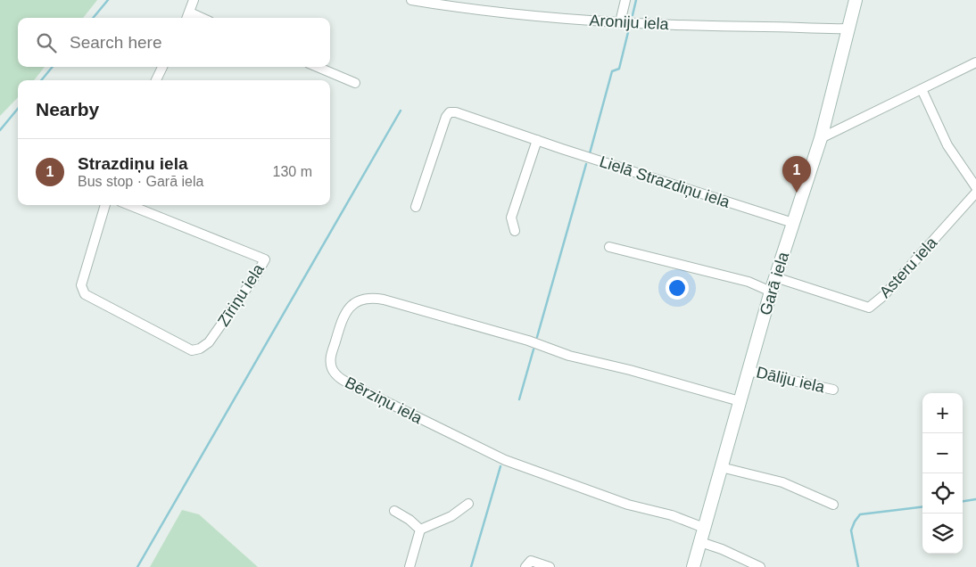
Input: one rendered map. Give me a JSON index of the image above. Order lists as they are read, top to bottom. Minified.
{"streets":{"street":["Aroniju iela","Lielā Strazdiņu iela","Asteru iela","Garā iela","Zīriņu iela","Dāliju iela","Bērziņu iela"]},"crossings":[["Aroniju iela","Garā iela"],["Lielā Strazdiņu iela","Garā iela"],["Asteru iela","Garā iela"],["Garā iela","Dāliju iela"],["Garā iela","Bērziņu iela"]],"page":{"search":"Search here","heading":"Nearby","list":[{"mark":"1","name":"Strazdiņu iela","note":"Bus stop · Garā iela","value":"130 m"}],"pins":"1","map_buttons":["+","−"]}}
